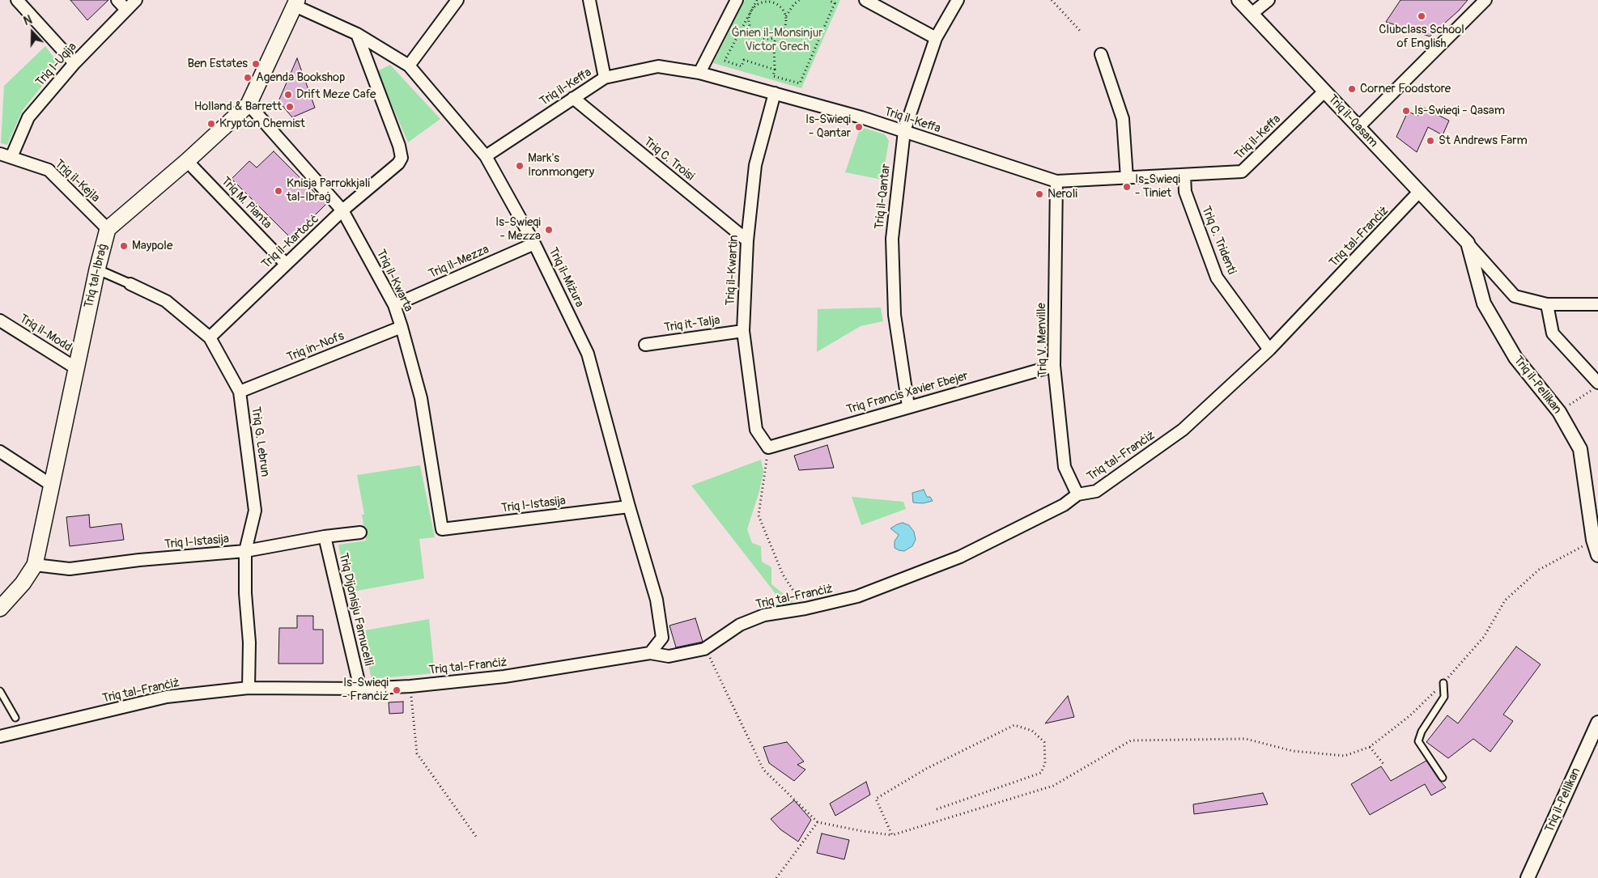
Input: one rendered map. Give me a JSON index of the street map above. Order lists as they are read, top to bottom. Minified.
{"streets":{"main road":["Triq tal-Ibraġ"],"street":["Triq l-Uqija","Triq il-Keffa","Triq il-Qasam","Triq C. Troisi","Triq il-Kejla","Triq il-Qantar","Triq M. Pianta","Triq tal-Franċiż","Triq C. Tridenti","Triq il-Kartoċċ","Triq il-Mezza","Triq il-Kwartin","Triq il-Miżura","Triq il-Kwarta","Triq it-Talja","Triq il-Modd","Triq V. Menville","Triq in-Nofs","Triq il-Pellikan","Triq Francis Xavier Ebejer","Triq G. Lebrun","Triq l-Istasija","Triq Dijonisju Famucelli"]},"crossings":[["Triq l-Uqija","Triq il-Kejla"],["Triq il-Keffa","Triq il-Qasam"],["Triq il-Keffa","Triq C. Troisi"],["Triq il-Keffa","Triq il-Qantar"],["Triq il-Keffa","Triq C. Tridenti"],["Triq il-Keffa","Triq il-Kwartin"],["Triq il-Keffa","Triq il-Miżura"],["Triq il-Keffa","Triq V. Menville"],["Triq il-Qasam","Triq tal-Franċiż"],["Triq il-Qasam","Triq il-Pellikan"],["Triq C. Troisi","Triq il-Kwartin"],["Triq il-Kejla","Triq tal-Ibraġ"],["Triq il-Qantar","Triq Francis Xavier Ebejer"],["Triq M. Pianta","Triq il-Kartoċċ"],["Triq M. Pianta","Triq tal-Ibraġ"],["Triq tal-Franċiż","Triq C. Tridenti"],["Triq tal-Franċiż","Triq il-Miżura"],["Triq tal-Franċiż","Triq V. Menville"],["Triq tal-Franċiż","Triq G. Lebrun"],["Triq tal-Franċiż","Triq Dijonisju Famucelli"],["Triq il-Kartoċċ","Triq il-Miżura"],["Triq il-Kartoċċ","Triq il-Kwarta"],["Triq il-Kartoċċ","Triq G. Lebrun"],["Triq il-Mezza","Triq il-Miżura"],["Triq il-Mezza","Triq il-Kwarta"],["Triq il-Kwartin","Triq it-Talja"],["Triq il-Kwartin","Triq Francis Xavier Ebejer"],["Triq tal-Ibraġ","Triq il-Miżura"],["Triq tal-Ibraġ","Triq il-Kwarta"],["Triq tal-Ibraġ","Triq il-Modd"],["Triq tal-Ibraġ","Triq G. Lebrun"],["Triq tal-Ibraġ","Triq l-Istasija"],["Triq il-Miżura","Triq l-Istasija"],["Triq il-Kwarta","Triq in-Nofs"],["Triq il-Kwarta","Triq l-Istasija"],["Triq V. Menville","Triq Francis Xavier Ebejer"],["Triq in-Nofs","Triq G. Lebrun"],["Triq G. Lebrun","Triq l-Istasija"],["Triq l-Istasija","Triq Dijonisju Famucelli"]],"parks":["Ġnien il-Monsinjur Victor Grech"],"places":["Clubclass School of English","Ben Estates","Agenda Bookshop","Corner Foodstore","Drift Meze Cafe","Holland & Barrett","Is-Swieqi - Qasam","Krypton Chemist","Is-Swieqi - Qantar","St Andrews Farm","Mark's Ironmongery","Is-Swieqi - Tiniet","Knisja Parrokkjali tal-Ibraġ","Neroli","Is-Swieqi - Mezza","Maypole","Is-Swieqi - Franċiż"],"north":"top"}
